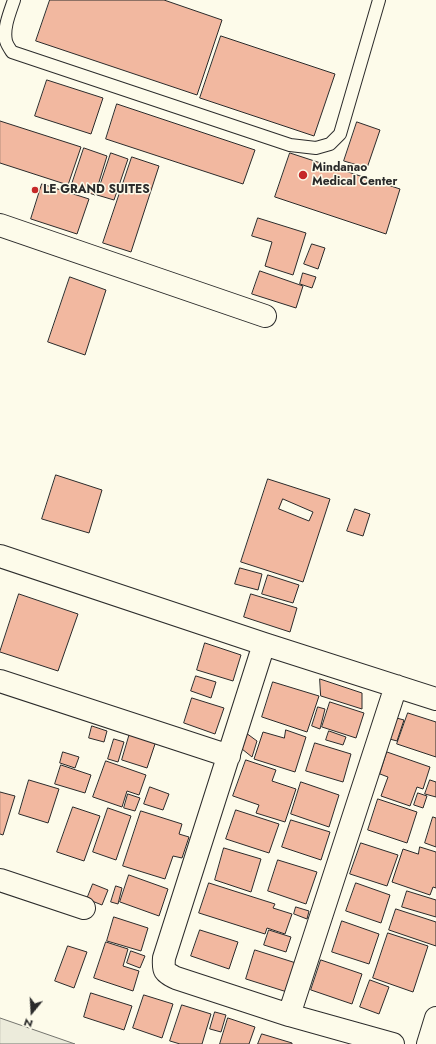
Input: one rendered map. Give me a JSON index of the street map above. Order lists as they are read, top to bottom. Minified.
{"places":["Mindanao Medical Center","LE GRAND SUITES"],"north":"bottom"}
